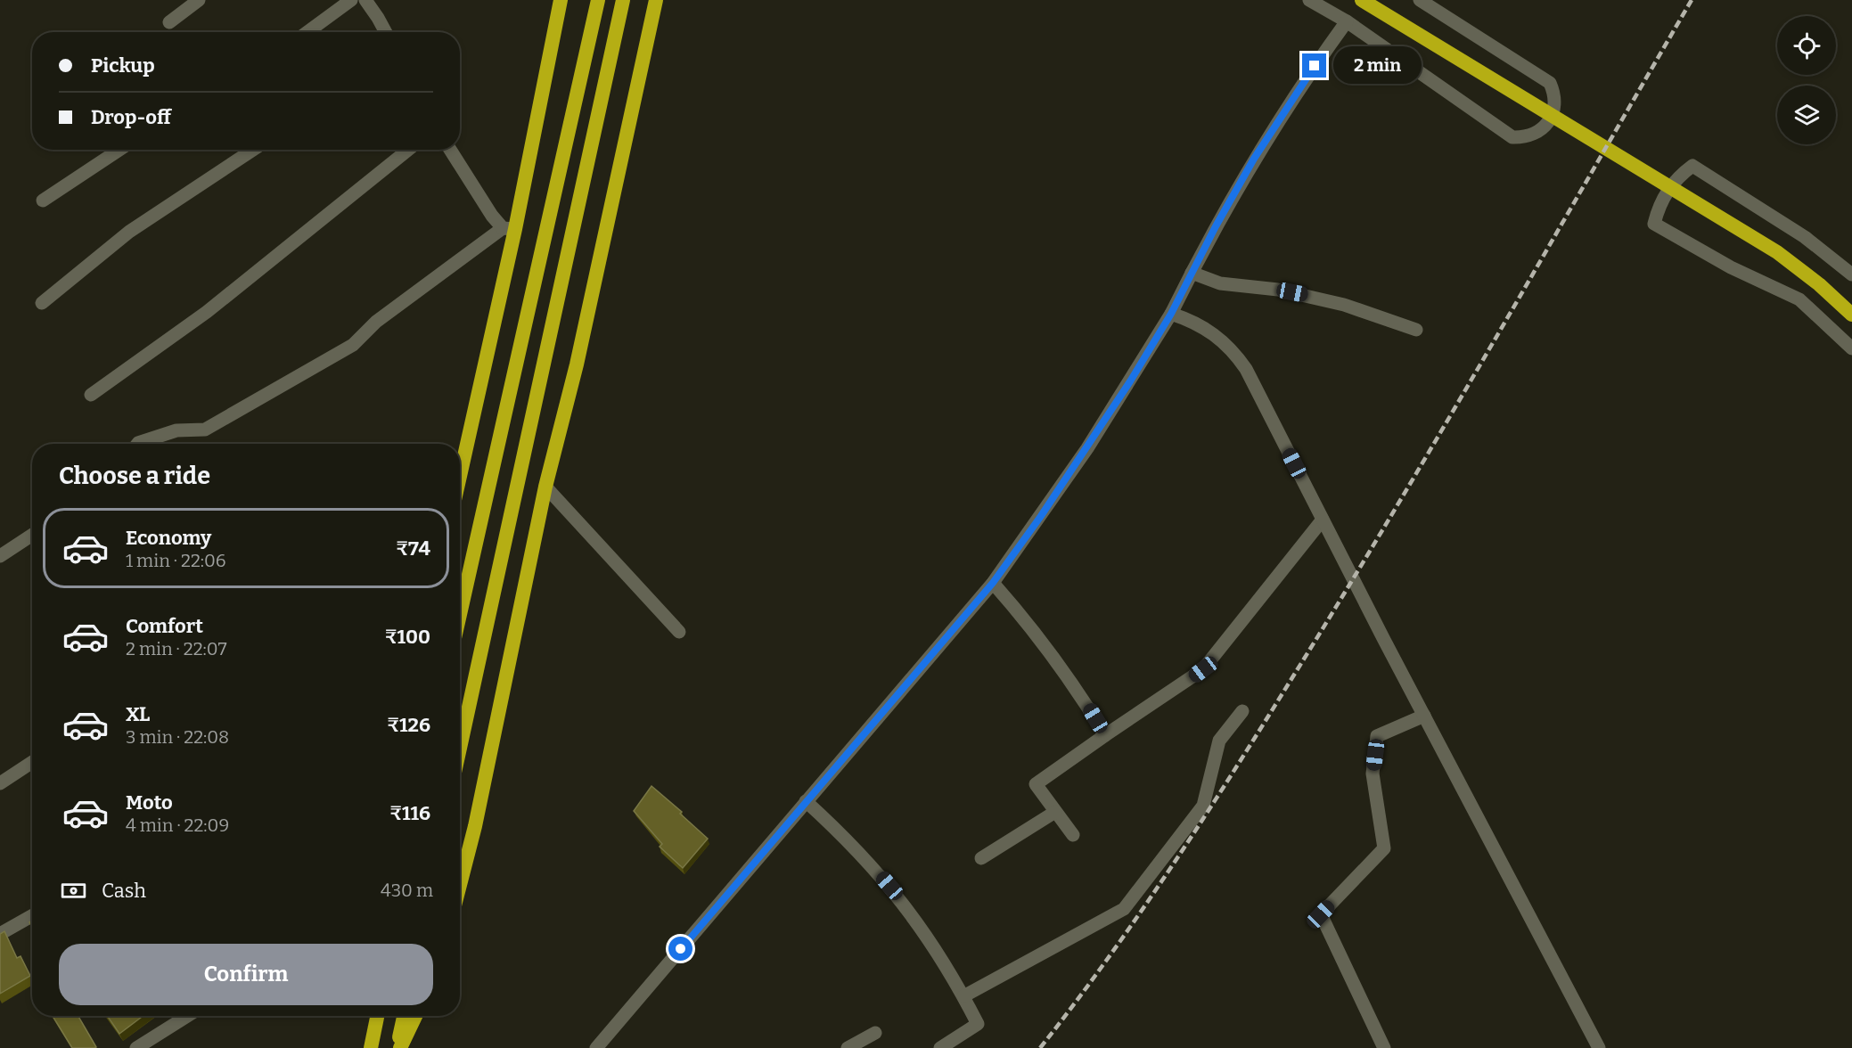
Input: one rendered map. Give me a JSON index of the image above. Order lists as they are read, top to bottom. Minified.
{"page":{"banner":["Pickup","Drop-off"],"bubble":"2 min","heading":"Choose a ride","list":[{"name":"Economy","note":"1 min · 22:06","value":"₹74"},{"name":"Comfort","note":"2 min · 22:07","value":"₹100"},{"name":"XL","note":"3 min · 22:08","value":"₹126"},{"name":"Moto","note":"4 min · 22:09","value":"₹116"}],"pay":["Cash","430 m"],"buttons":"Confirm"}}
